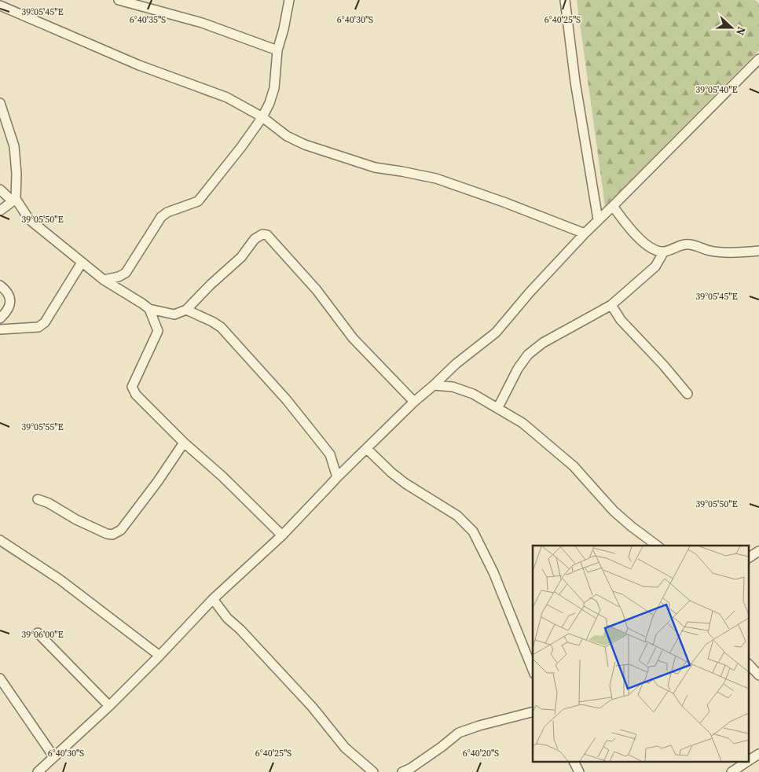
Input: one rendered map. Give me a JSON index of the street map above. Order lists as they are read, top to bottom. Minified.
{"north":"right","coordinates":["39°05'45\"E","6°40'35\"S","6°40'30\"S","6°40'25\"S","39°05'40\"E","39°05'50\"E","39°05'55\"E","39°06'00\"E","6°40'20\"S"]}
